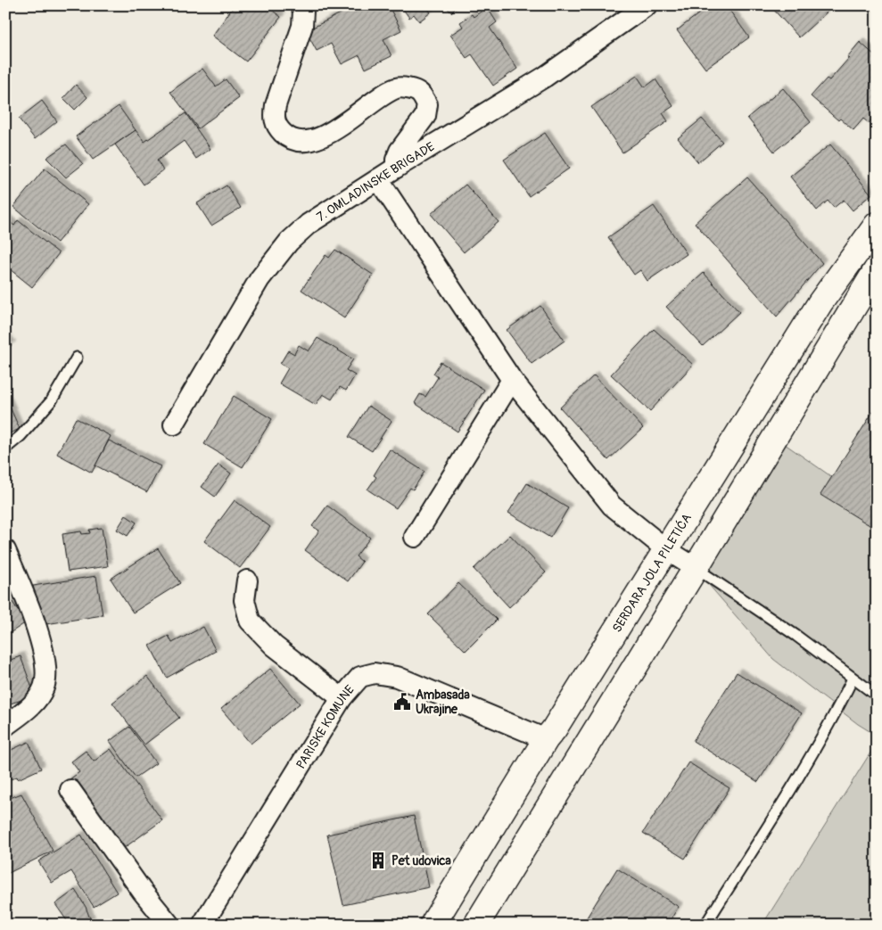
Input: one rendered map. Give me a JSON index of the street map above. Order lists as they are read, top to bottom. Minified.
{"streets":{"main road":["SERDARA JOLA PILETIĆA"],"street":["7. OMLADINSKE BRIGADE","PARISKE KOMUNE"]},"crossings":[["SERDARA JOLA PILETIĆA","PARISKE KOMUNE"]],"places":{"public building":["Ambasada Ukrajine"],"building":["Pet udovica"]}}
